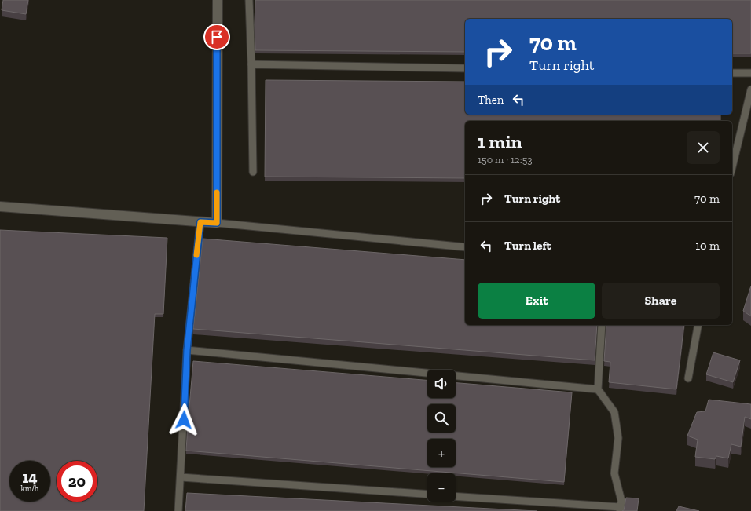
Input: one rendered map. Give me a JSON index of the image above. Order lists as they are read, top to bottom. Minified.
{"page":{"turn":["70 m","Turn right"],"then":"Then","heading":["1 min","150 m · 12:53"],"list":[{"name":"Turn right","value":"70 m"},{"name":"Turn left","value":"10 m"}],"buttons":["Exit","Share"],"map_buttons":["+","−"],"speed":"14 km/h","limit":"20"}}
